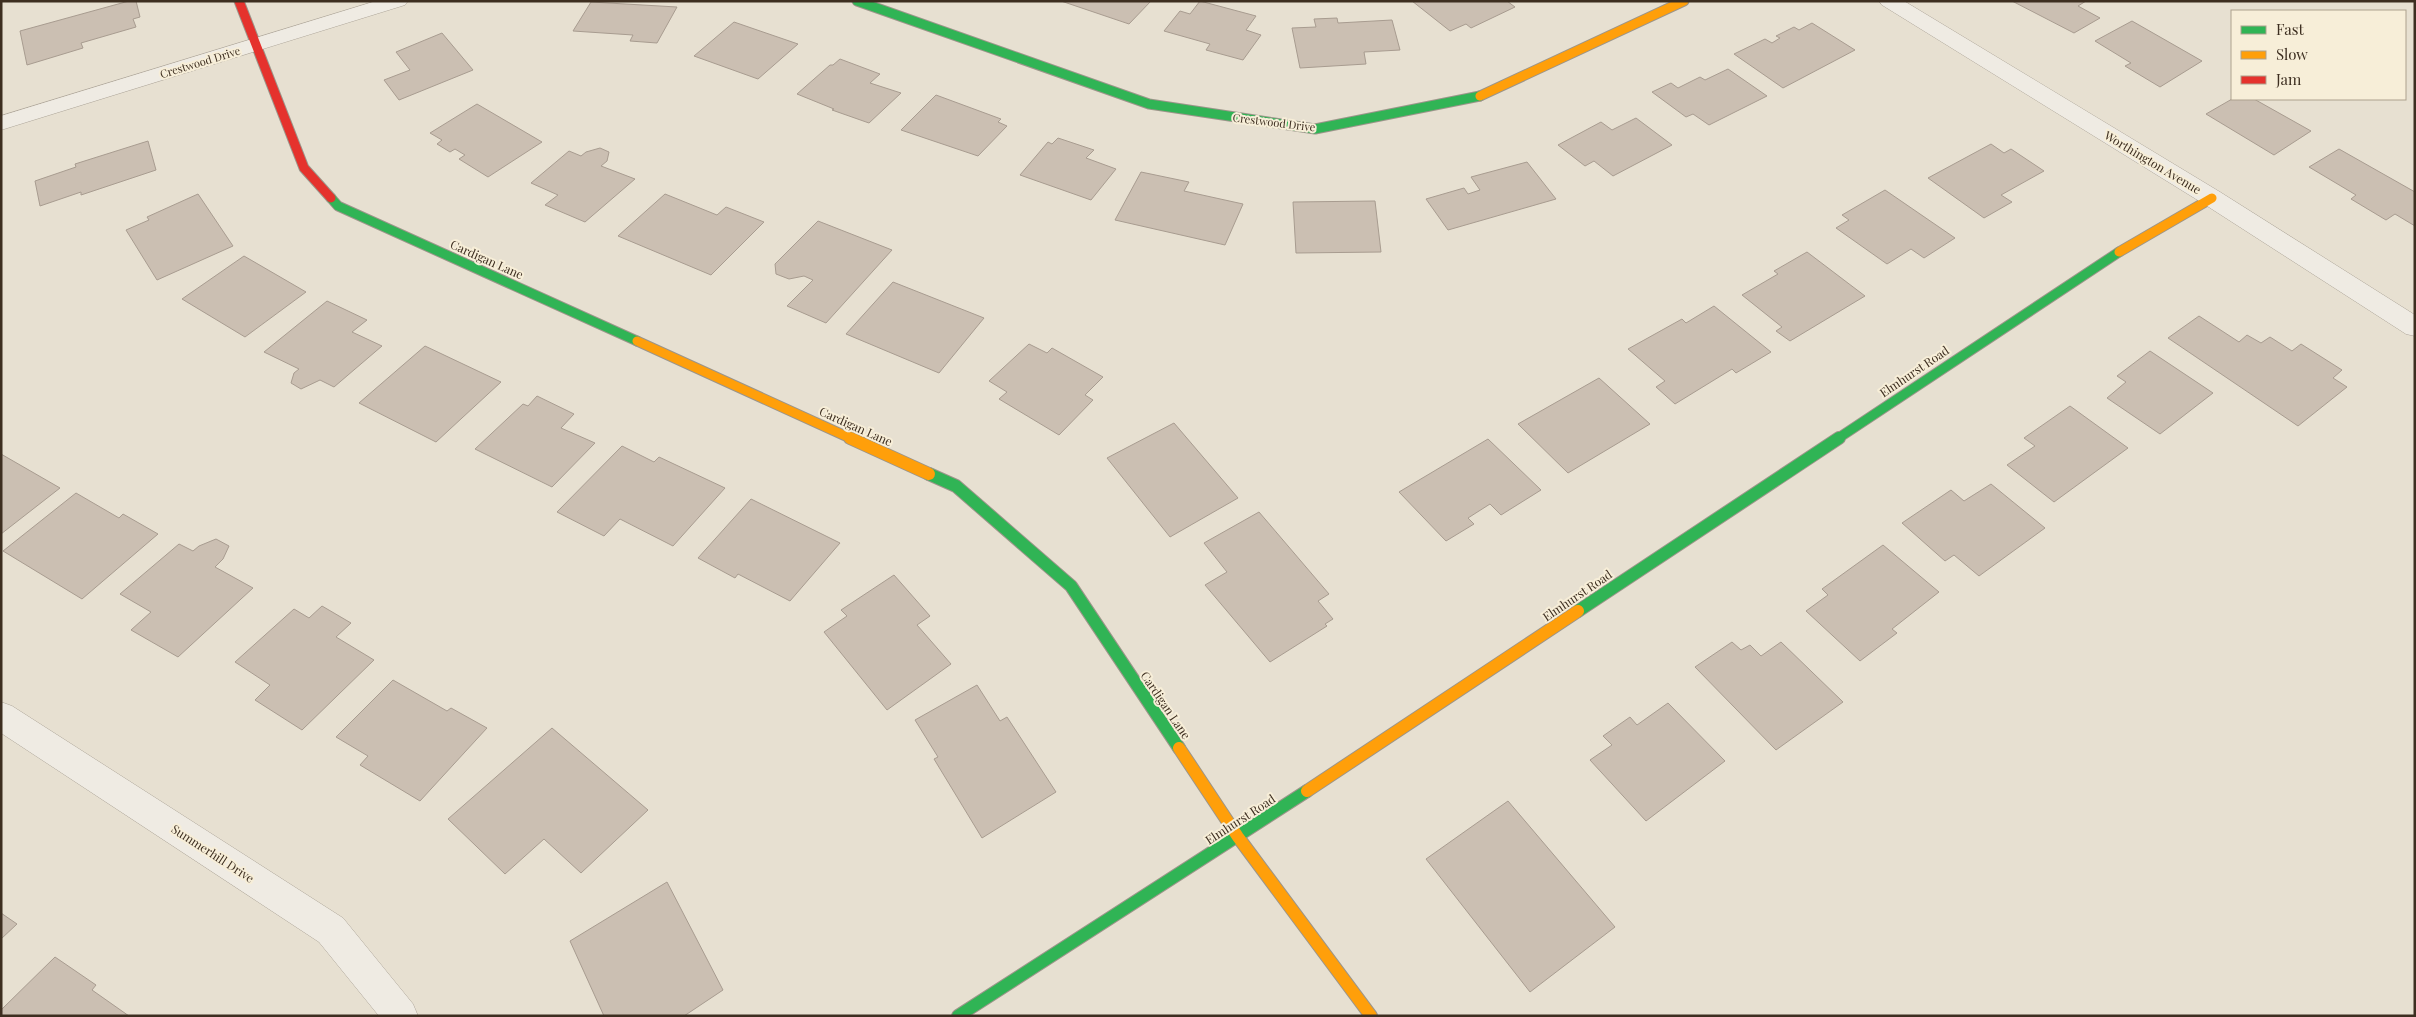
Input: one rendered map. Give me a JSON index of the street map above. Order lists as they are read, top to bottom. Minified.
{"streets":{"street":["Crestwood Drive","Worthington Avenue","Cardigan Lane","Elmhurst Road","Summerhill Drive"]},"crossings":[["Crestwood Drive","Cardigan Lane"],["Worthington Avenue","Elmhurst Road"],["Cardigan Lane","Elmhurst Road"]],"legend":["Fast","Slow","Jam"]}
